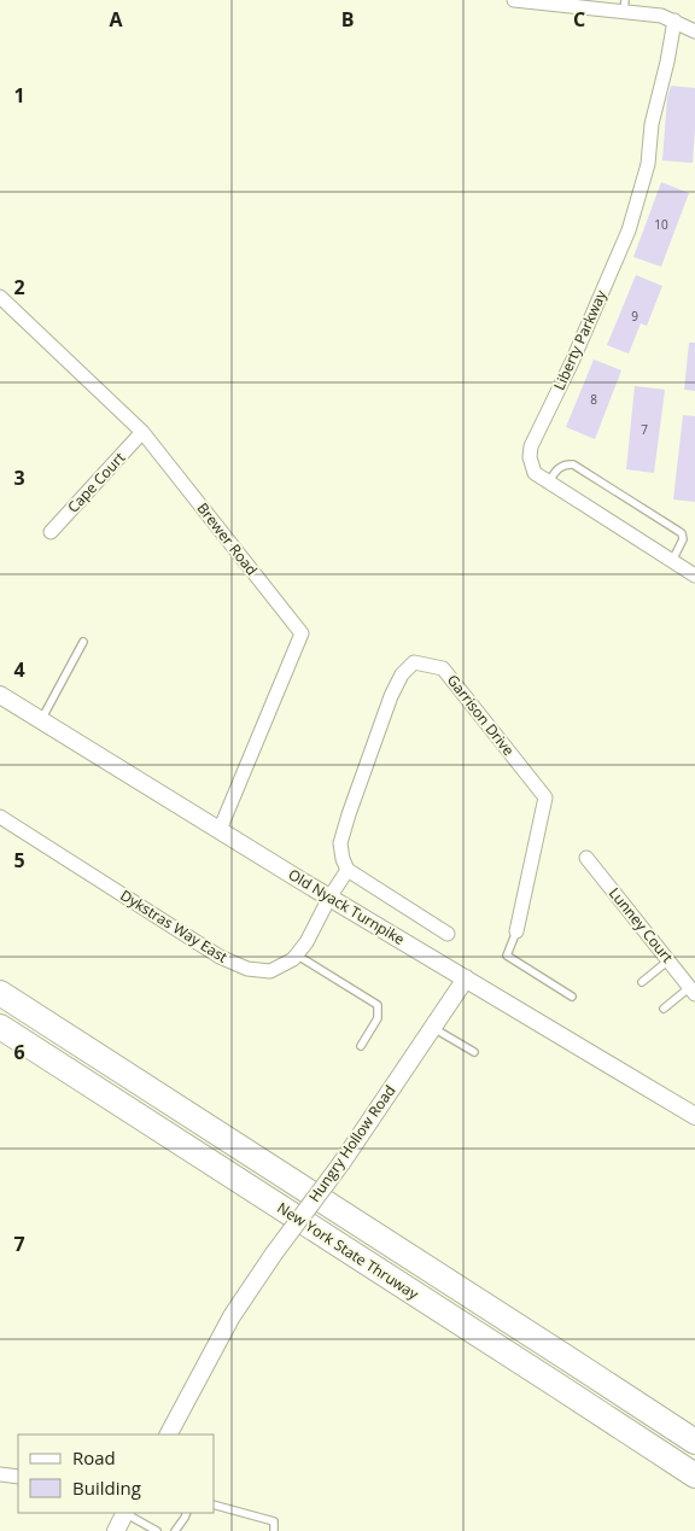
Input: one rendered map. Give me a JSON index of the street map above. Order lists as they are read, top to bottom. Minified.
{"streets":{"highway":["New York State Thruway"],"street":["Liberty Parkway","Cape Court","Brewer Road","Garrison Drive","Old Nyack Turnpike","Lunney Court","Dykstras Way East","Hungry Hollow Road"]},"crossings":[["Cape Court","Brewer Road"],["Brewer Road","Old Nyack Turnpike"],["Old Nyack Turnpike","Dykstras Way East"],["Old Nyack Turnpike","Hungry Hollow Road"]],"house_numbers":["10","9","8","7"],"legend":["Road","Building"],"grid":{"columns":["A","B","C"],"rows":["1","2","3","4","5","6","7"]}}
